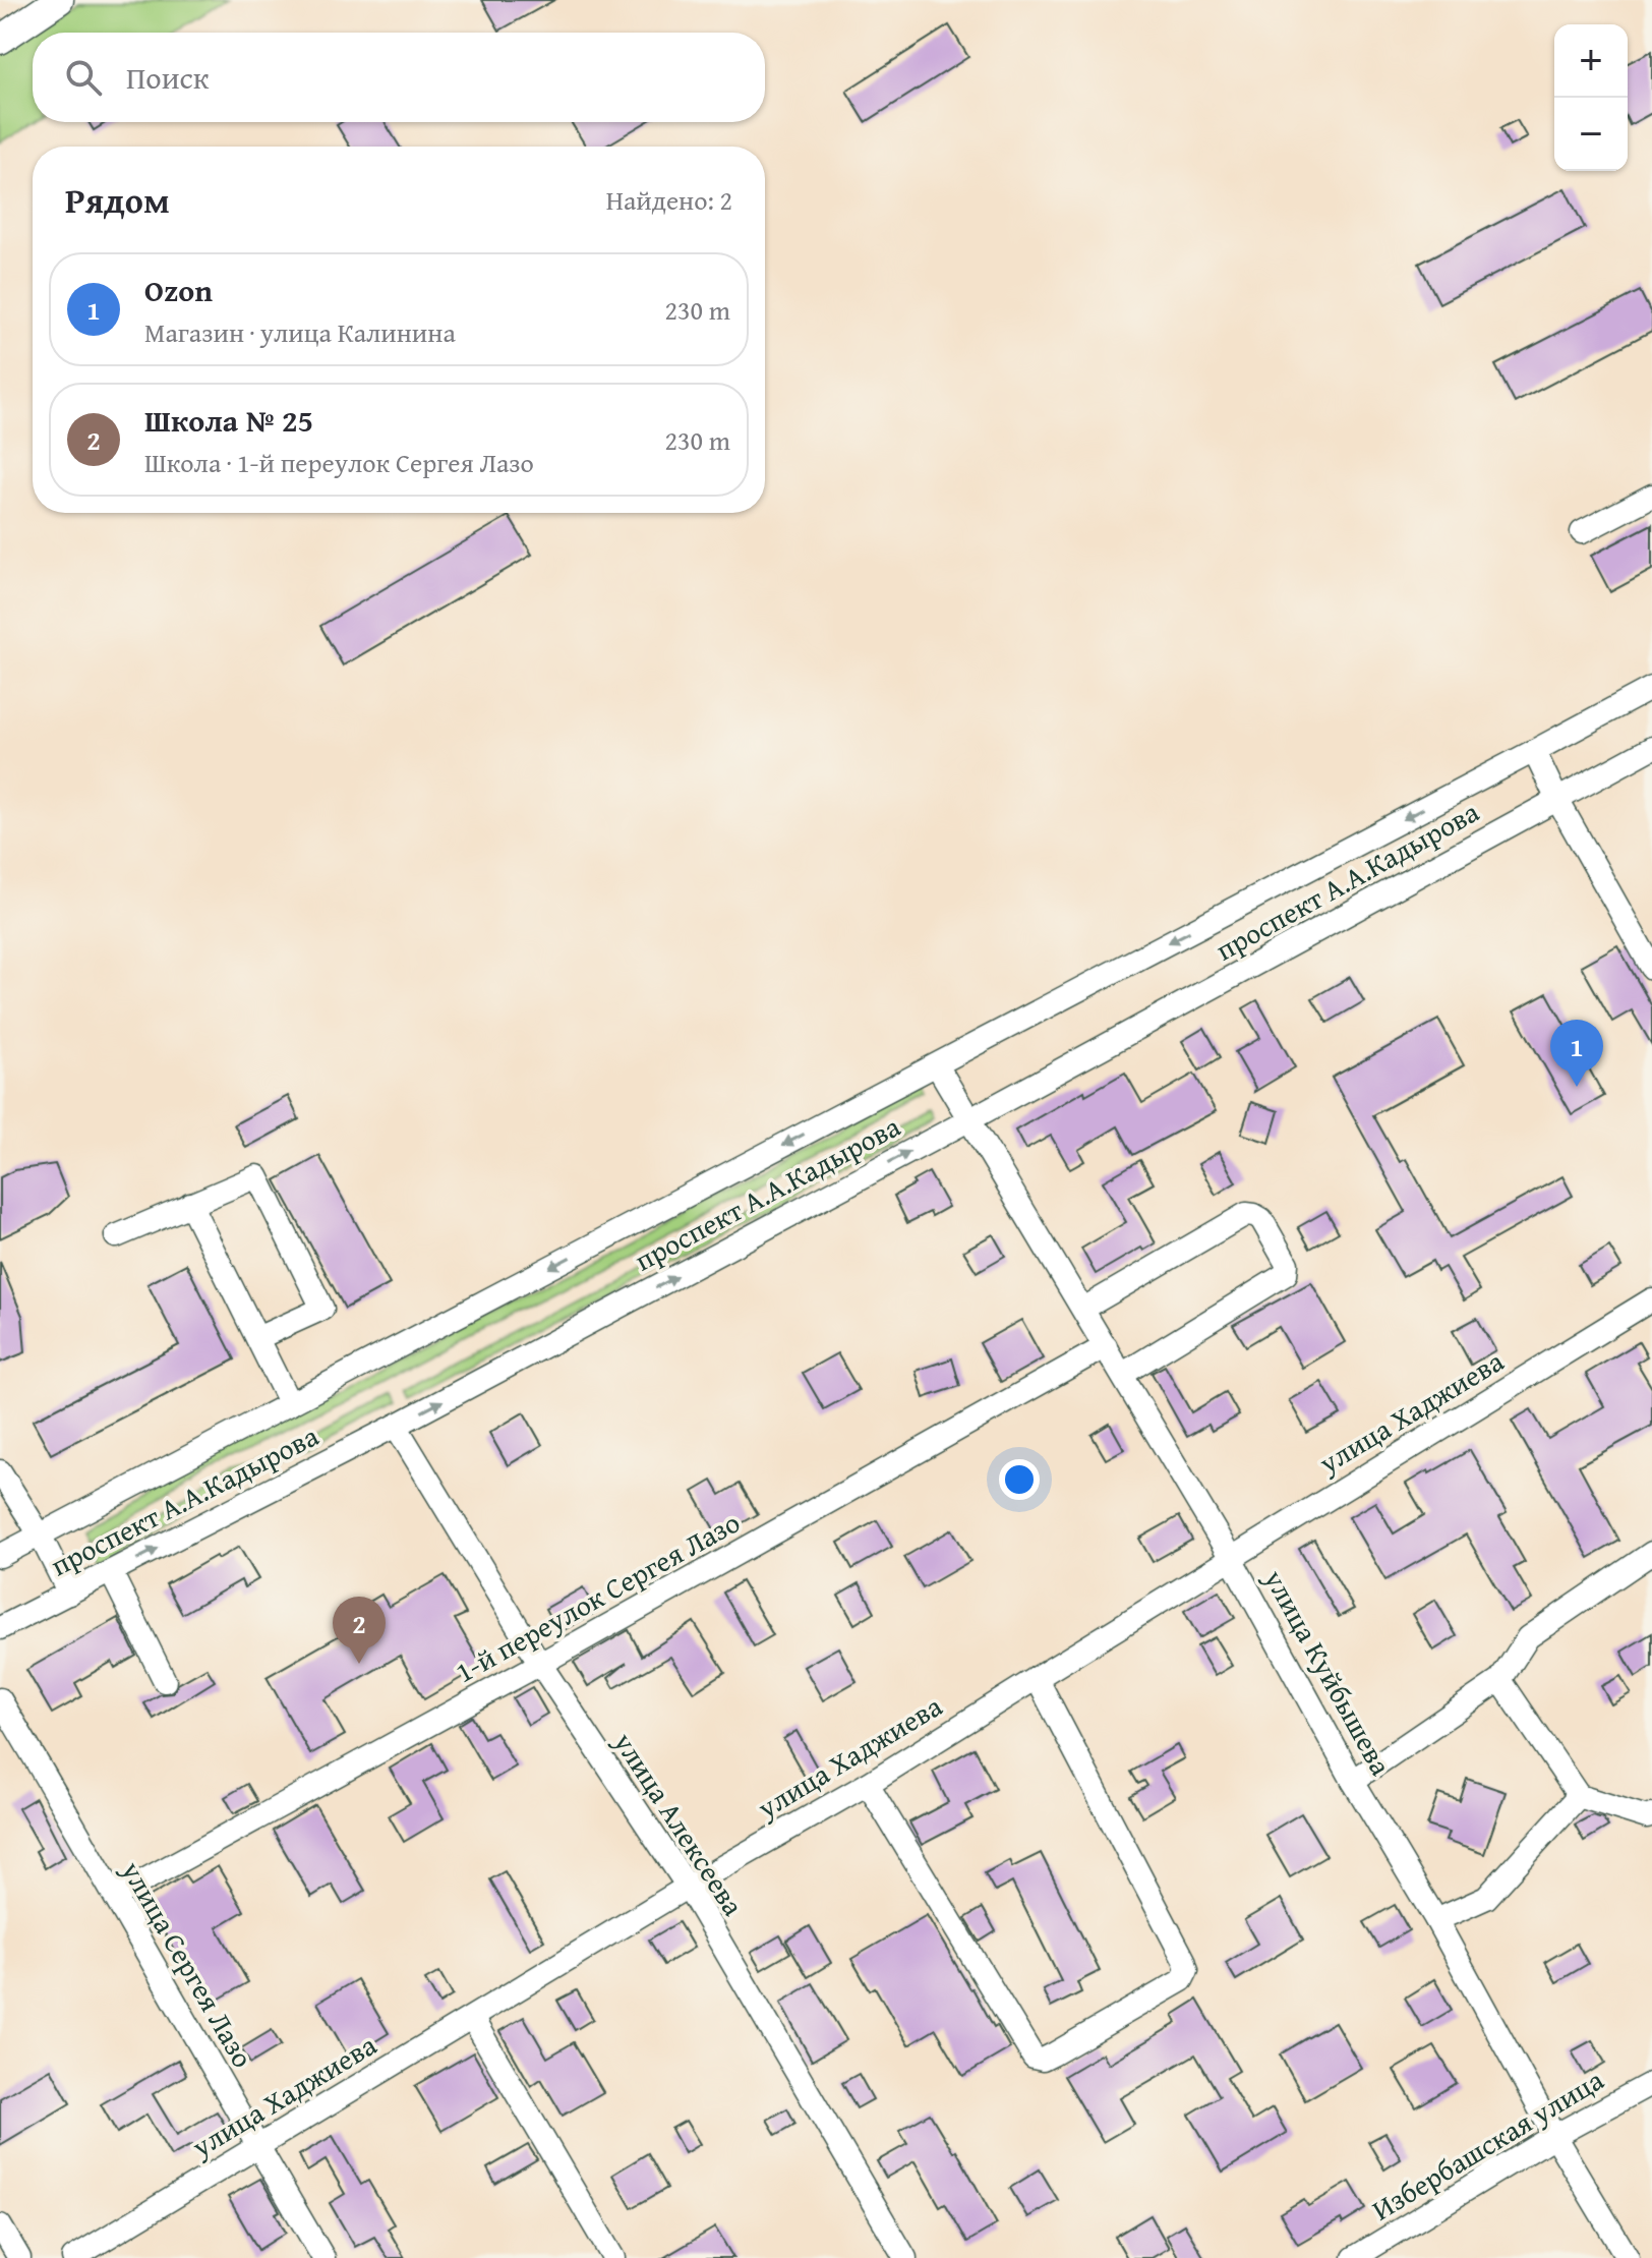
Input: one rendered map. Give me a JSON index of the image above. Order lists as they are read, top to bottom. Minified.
{"streets":{"street":["проспект А.А.Кадырова","улица Хаджиева","1-й переулок Сергея Лазо","улица Куйбышева","улица Алексеева","улица Сергея Лазо","Избербашская улица"]},"crossings":[["проспект А.А.Кадырова","улица Куйбышева"],["проспект А.А.Кадырова","улица Алексеева"],["улица Хаджиева","улица Куйбышева"],["улица Хаджиева","улица Алексеева"],["улица Хаджиева","улица Сергея Лазо"],["1-й переулок Сергея Лазо","улица Куйбышева"],["1-й переулок Сергея Лазо","улица Алексеева"],["1-й переулок Сергея Лазо","улица Сергея Лазо"],["улица Куйбышева","Избербашская улица"]],"page":{"map_buttons":["+","−"],"search":"Поиск","heading":["Рядом","Найдено: 2"],"list":[{"mark":"1","name":"Ozon","note":"Магазин · улица Калинина","value":"230 m"},{"mark":"2","name":"Школа № 25","note":"Школа · 1-й переулок Сергея Лазо","value":"230 m"}],"pins":["1","2"]}}
